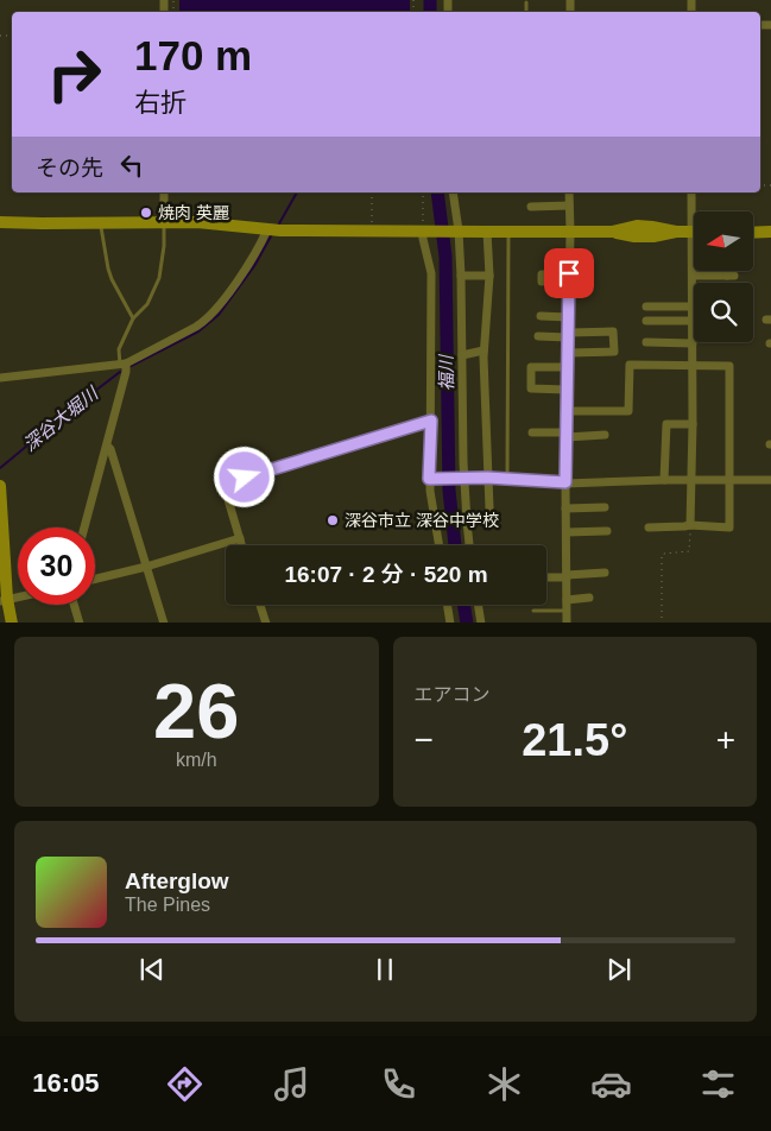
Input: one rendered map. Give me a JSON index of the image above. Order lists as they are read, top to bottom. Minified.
{"water":["福川","深谷大堀川"],"places":["焼肉 英麗","深谷市立 深谷中学校"],"north":"left","page":{"turn":["170 m","右折"],"then":"その先","limit":"30","trip":"16:07 · 2 分 · 520 m","tile":[["26","km/h"],"エアコン"],"heat":["−","21.5°","+"],"song":["Afterglow","The Pines"],"tabs":"16:05"}}
